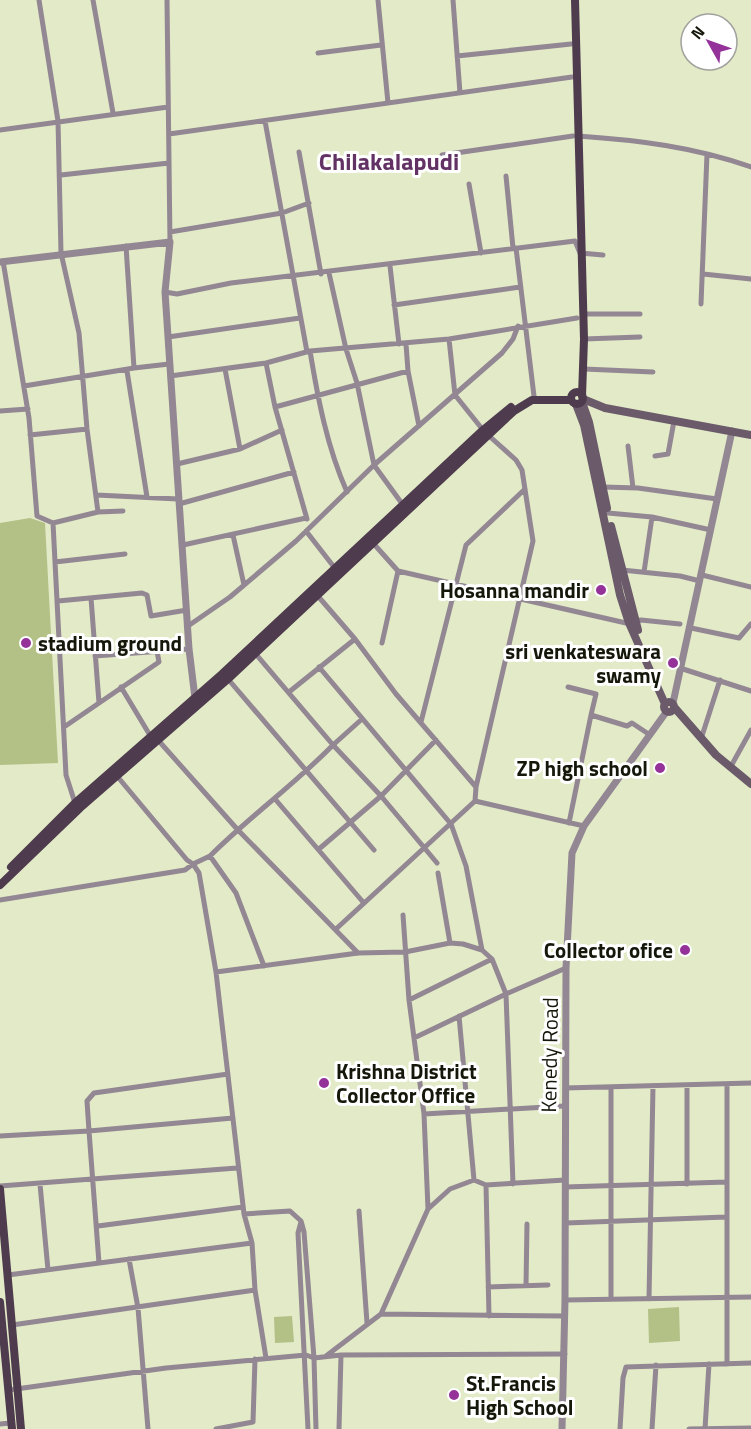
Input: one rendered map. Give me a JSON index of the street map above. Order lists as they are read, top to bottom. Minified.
{"streets":{"street":["Kenedy Road"]},"districts":["Chilakalapudi"],"places":["Hosanna mandir","stadium ground","sri venkateswara swamy","ZP high school","Collector ofice","Krishna District Collector Office","St.Francis High School"],"north":"top left"}
